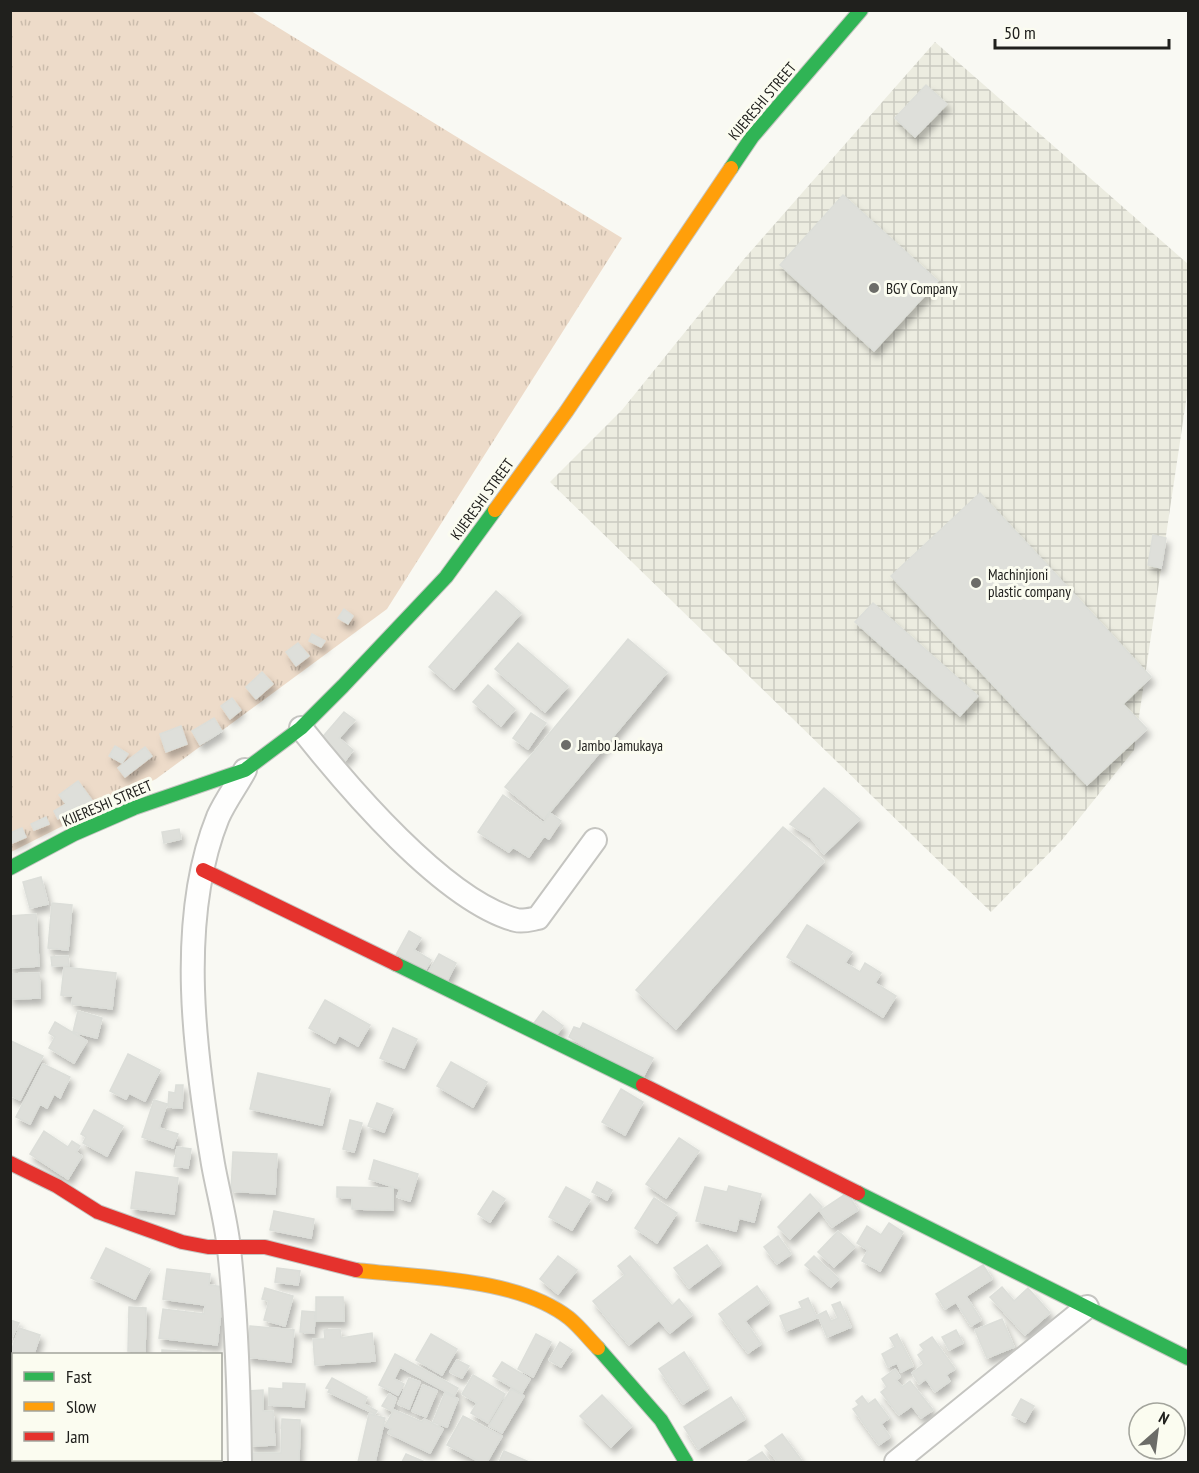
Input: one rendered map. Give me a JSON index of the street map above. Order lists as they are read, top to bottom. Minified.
{"streets":{"street":["KIJERESHI STREET"]},"places":["BGY Company","Machinjioni plastic company","Jambo Jamukaya"],"legend":["Fast","Slow","Jam"],"scale_bar":"50 m","north":"top right"}
